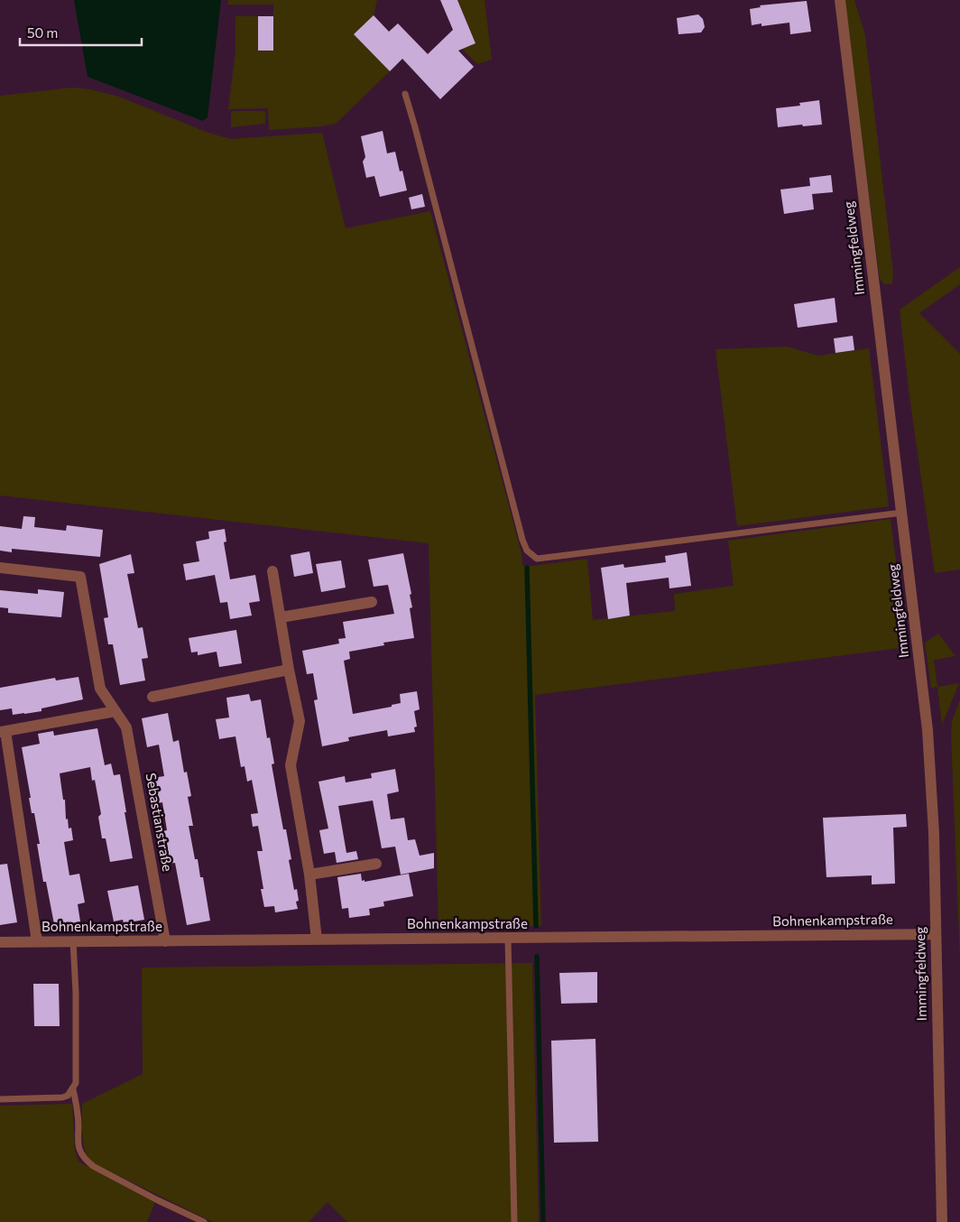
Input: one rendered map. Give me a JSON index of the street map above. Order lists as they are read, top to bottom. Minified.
{"streets":{"street":["Immingfeldweg","Sebastianstraße","Bohnenkampstraße"]},"crossings":[["Immingfeldweg","Bohnenkampstraße"],["Sebastianstraße","Bohnenkampstraße"]],"scale_bar":"50 m"}
